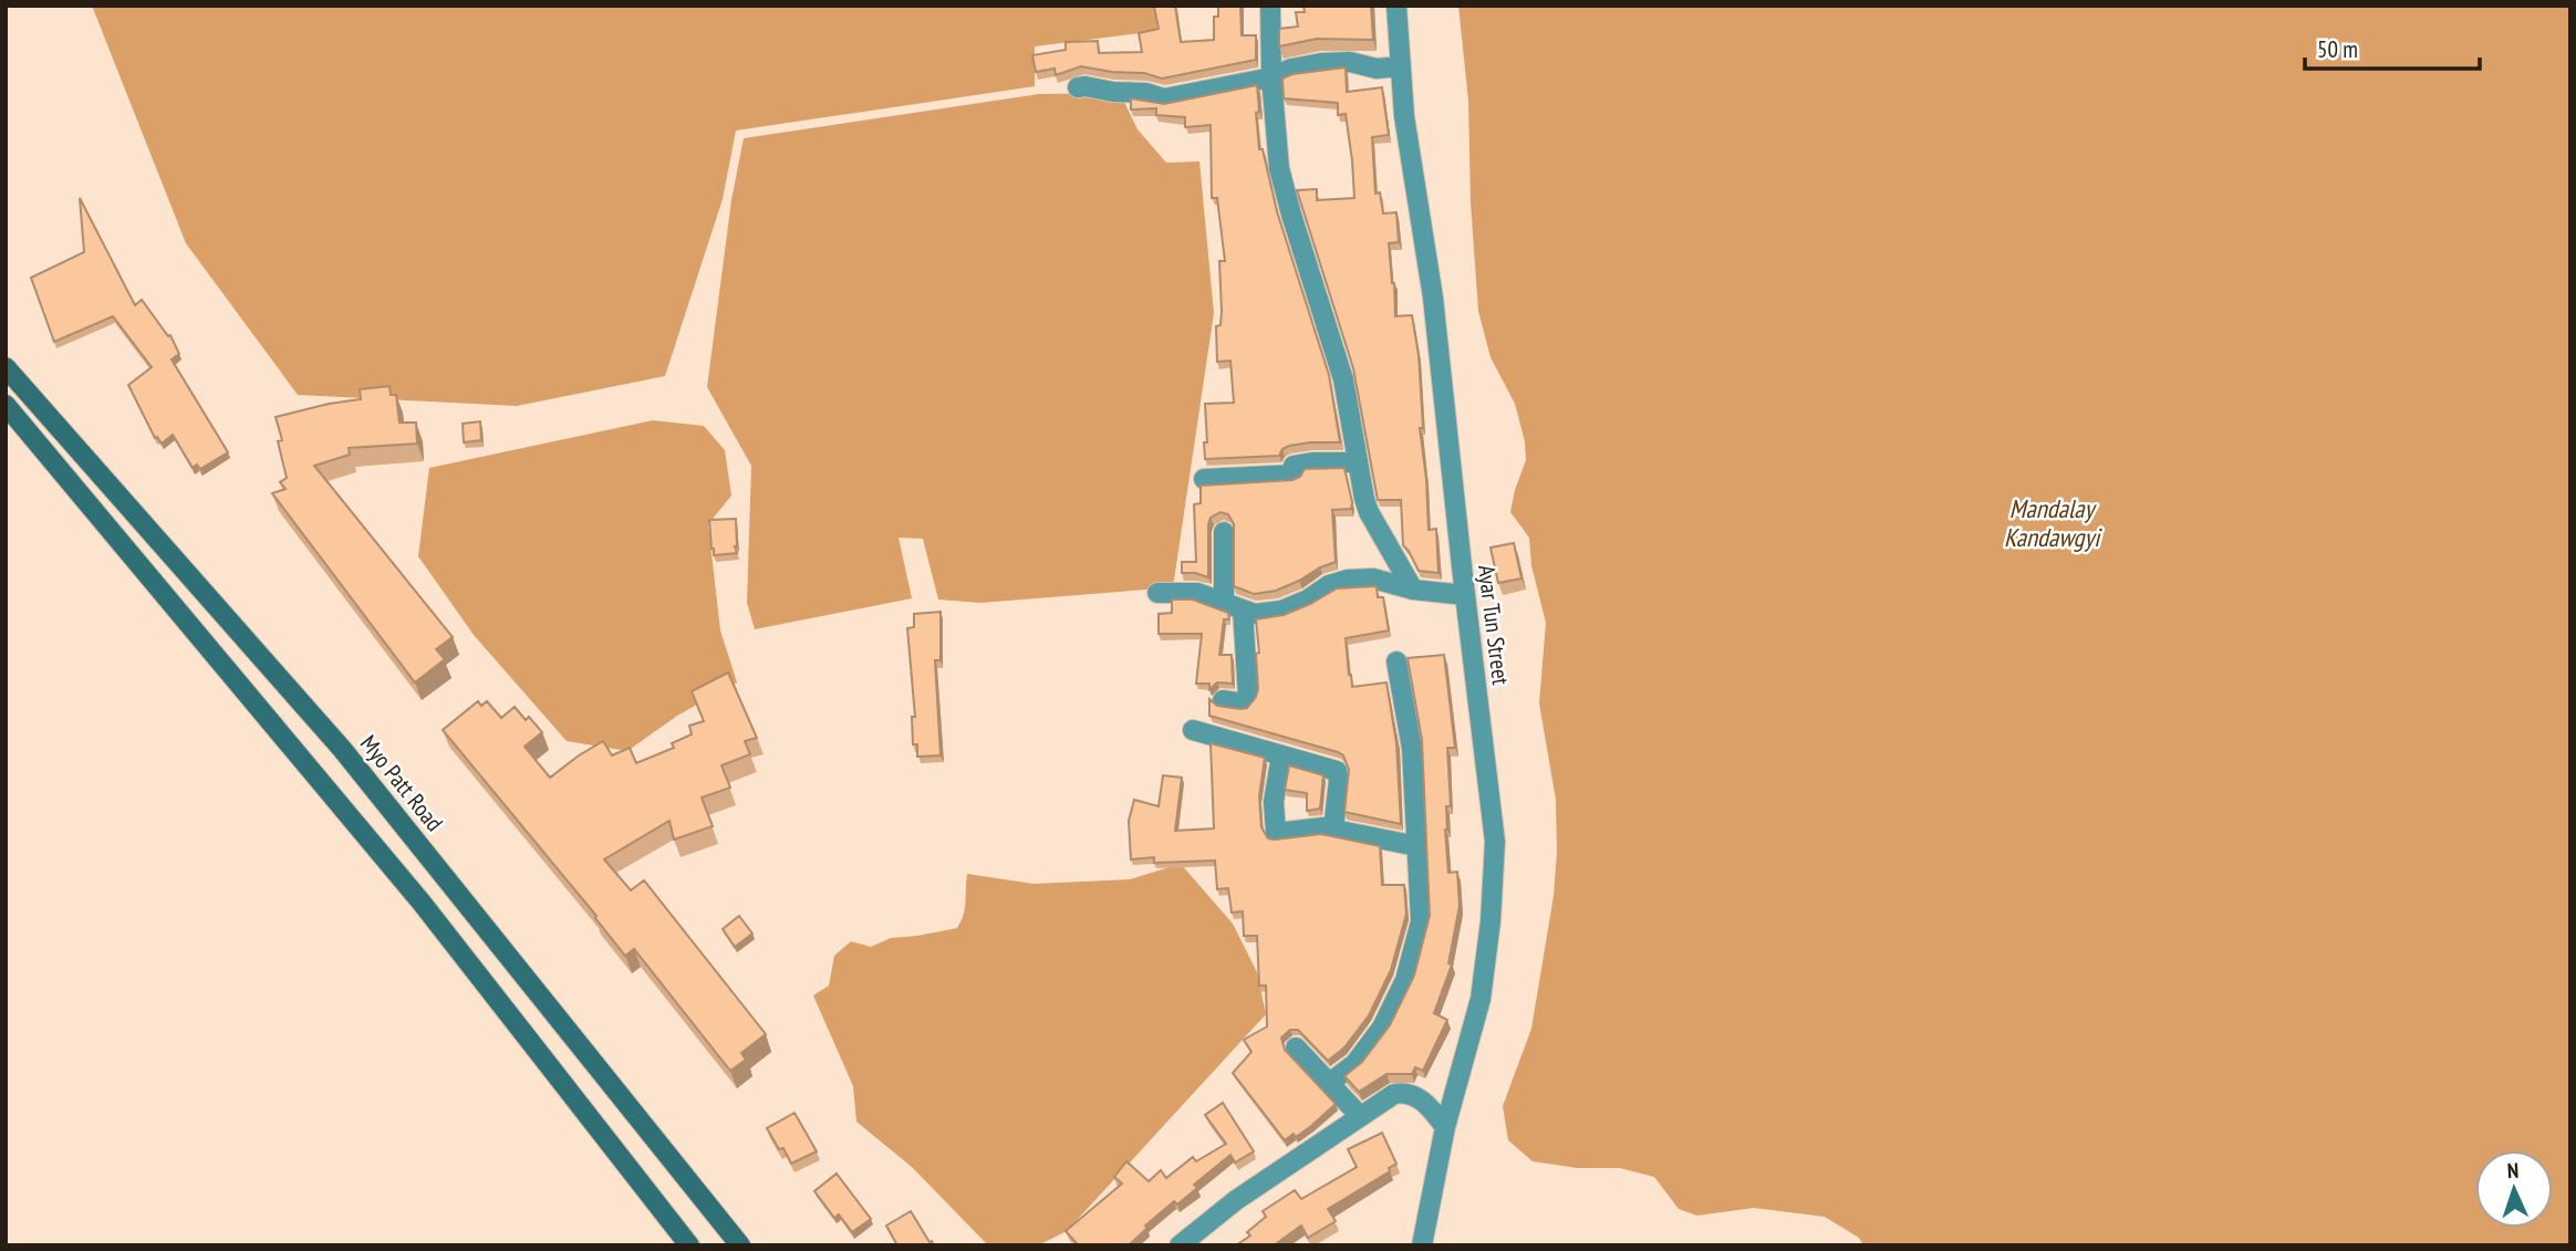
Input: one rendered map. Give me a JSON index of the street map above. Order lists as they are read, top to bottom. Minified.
{"streets":{"main road":["Myo Patt Road"],"street":["Ayar Tun Street"]},"water":["Mandalay Kandawgyi"],"scale_bar":"50 m","north":"top"}
